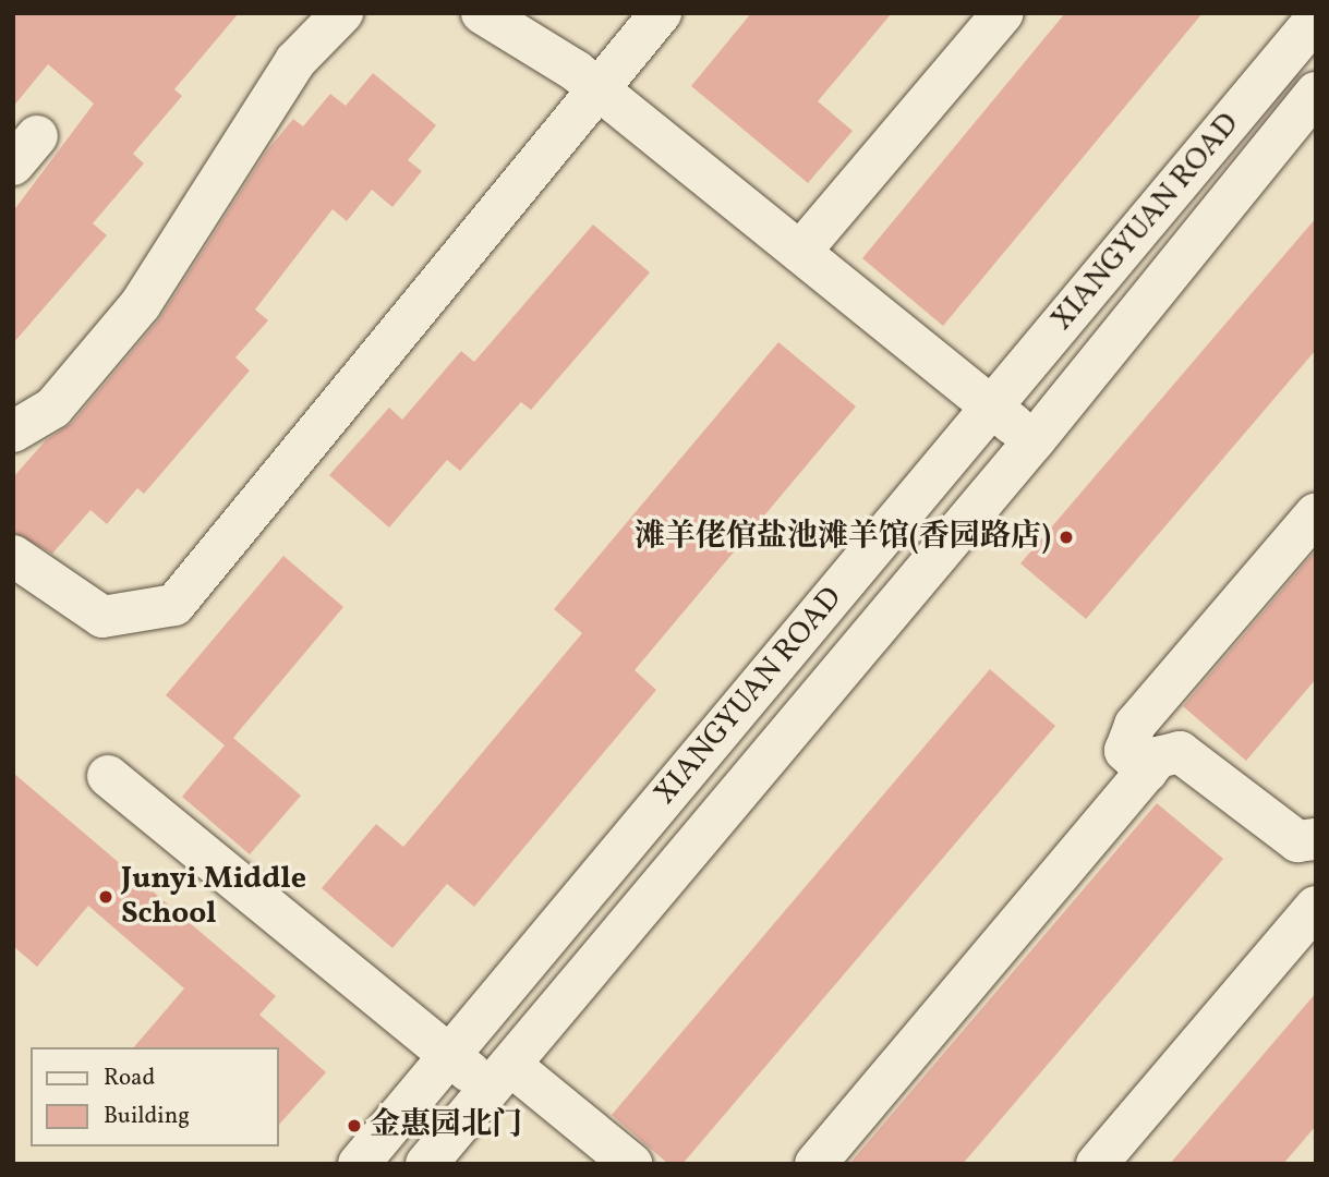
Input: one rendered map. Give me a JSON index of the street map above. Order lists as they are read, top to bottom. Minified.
{"streets":{"street":["XIANGYUAN ROAD"]},"places":["滩羊佬倌盐池滩羊馆(香园路店)","Junyi Middle School","金惠园北门"],"legend":["Road","Building"]}
